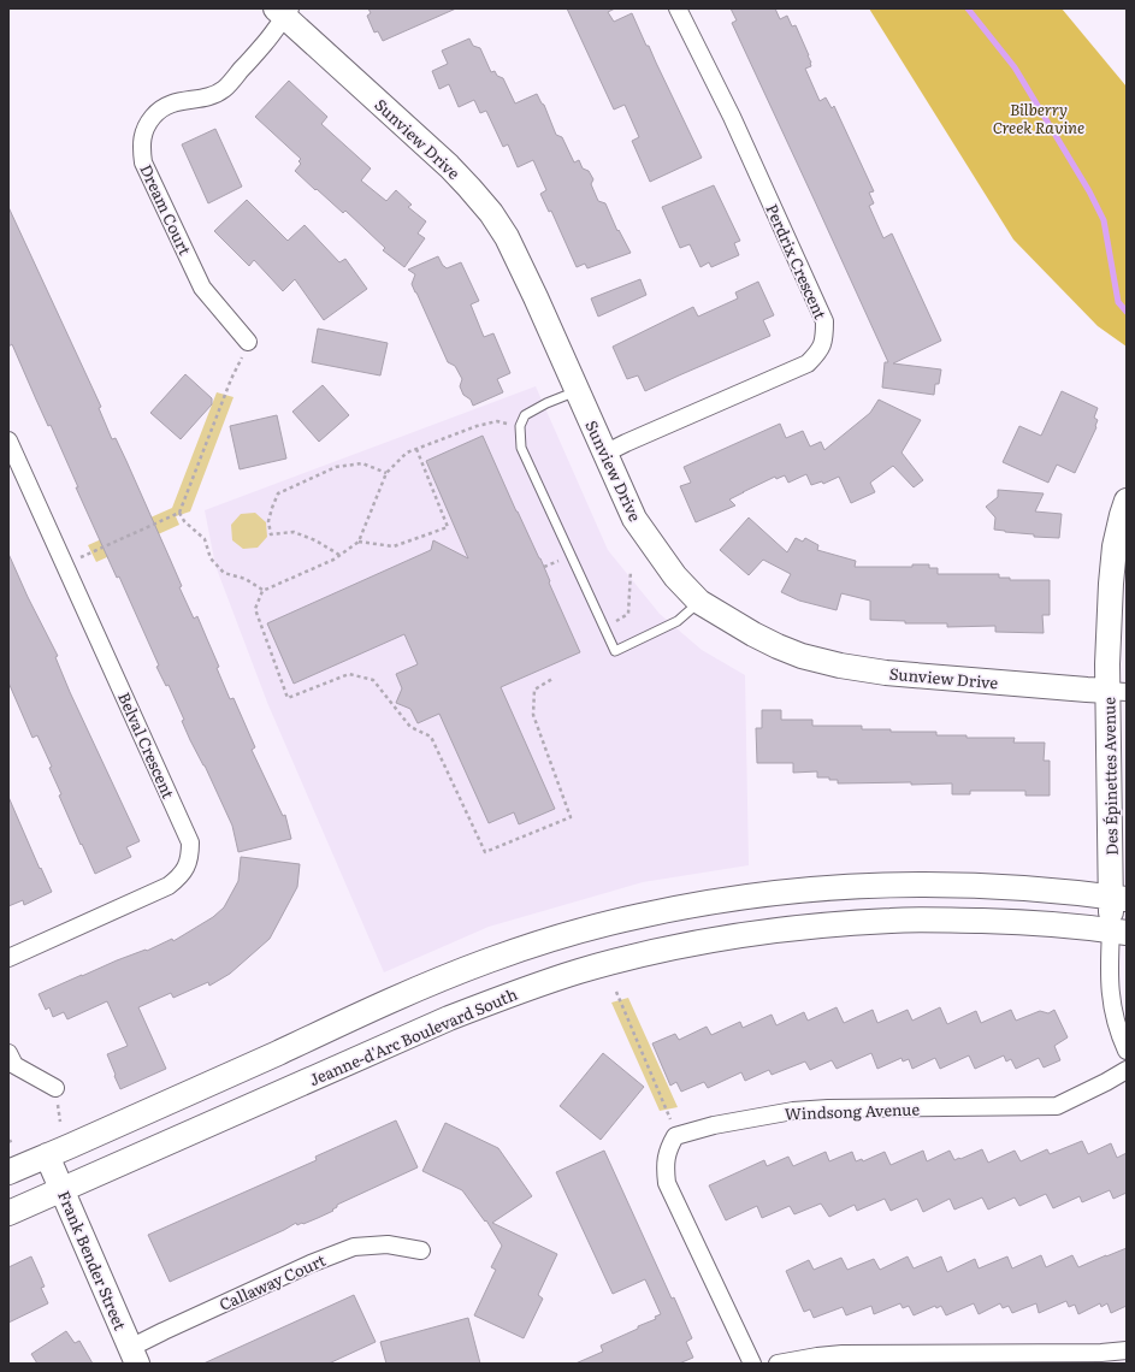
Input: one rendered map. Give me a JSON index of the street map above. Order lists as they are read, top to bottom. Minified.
{"streets":{"main road":["Sunview Drive","Des Épinettes Avenue","Jeanne-d'Arc Boulevard South","Frank Bender Street"],"street":["Dream Court","Perdrix Crescent","Belval Crescent","Windsong Avenue","Callaway Court"]},"crossings":[["Sunview Drive","Dream Court"],["Sunview Drive","Perdrix Crescent"],["Sunview Drive","Des Épinettes Avenue"],["Des Épinettes Avenue","Jeanne-d'Arc Boulevard South"],["Jeanne-d'Arc Boulevard South","Frank Bender Street"],["Frank Bender Street","Callaway Court"]],"parks":["Bilberry Creek Ravine"]}
